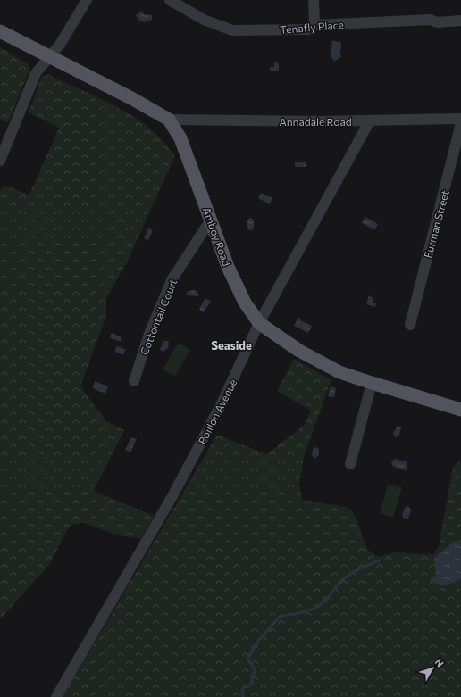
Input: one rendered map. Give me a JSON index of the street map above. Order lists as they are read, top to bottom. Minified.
{"streets":{"main road":["Amboy Road"],"street":["Tenafly Place","Annadale Road","Furman Street","Cottontail Court","Poillon Avenue"]},"crossings":[["Annadale Road","Amboy Road"],["Annadale Road","Poillon Avenue"],["Amboy Road","Cottontail Court"],["Amboy Road","Poillon Avenue"]],"districts":["Seaside"],"north":"top right"}
